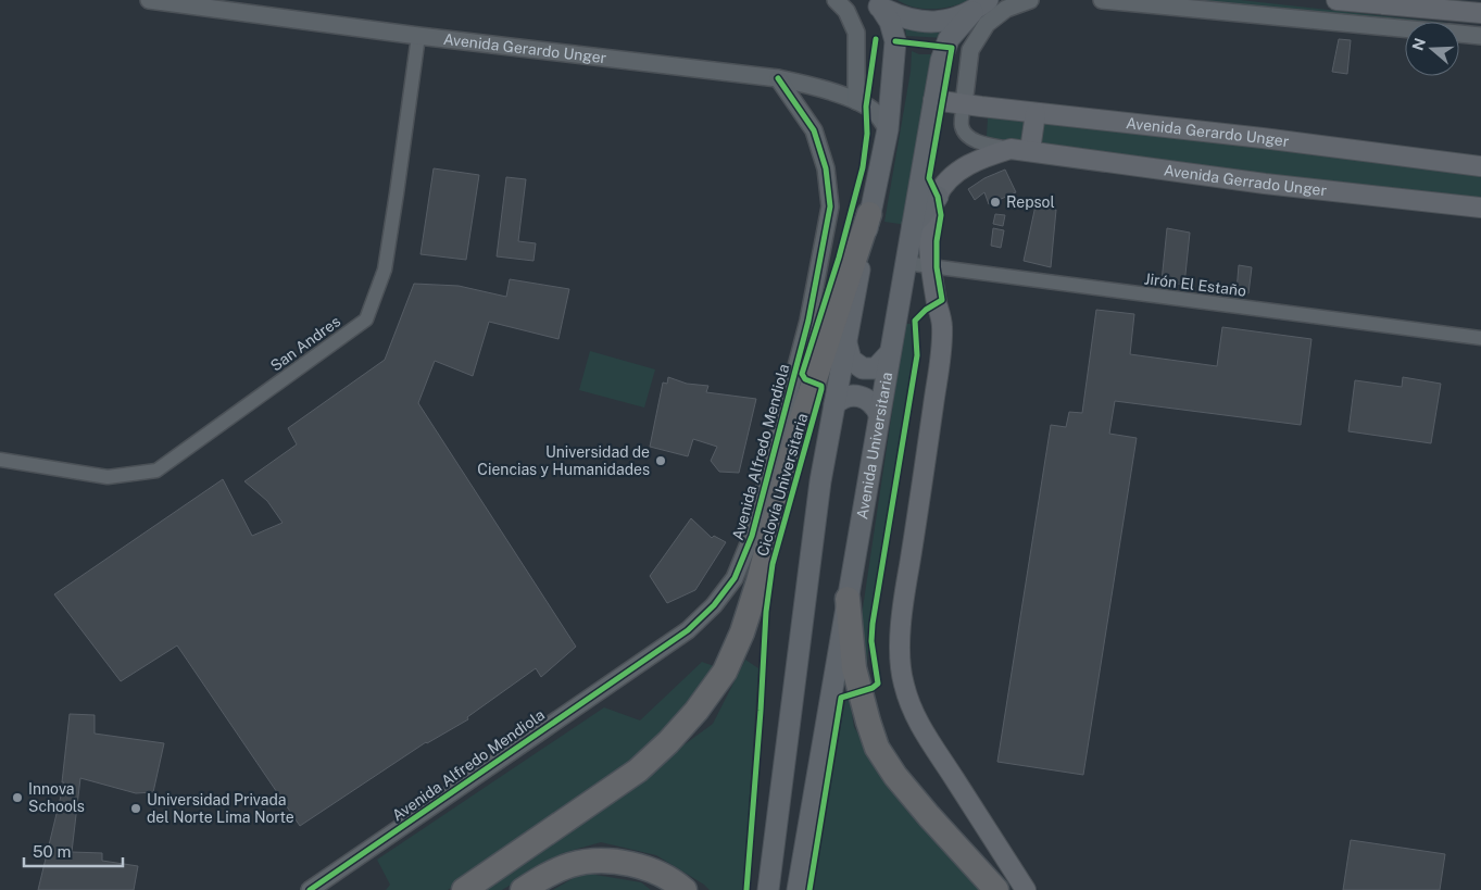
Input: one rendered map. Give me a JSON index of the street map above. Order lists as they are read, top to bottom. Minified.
{"streets":{"main road":["Avenida Gerardo Unger","Avenida Gerrado Unger","Avenida Universitaria"],"street":["Jirón El Estaño","San Andres","Avenida Alfredo Mendiola"],"cycle path":["Ciclovía Universitaria"]},"crossings":[["Avenida Gerardo Unger","Avenida Gerrado Unger"],["Avenida Gerardo Unger","San Andres"],["Avenida Gerardo Unger","Avenida Universitaria"],["Avenida Gerardo Unger","Avenida Alfredo Mendiola"],["Jirón El Estaño","Avenida Universitaria"]],"places":["Repsol","Universidad de Ciencias y Humanidades","Innova Schools","Universidad Privada del Norte Lima Norte"],"scale_bar":"50 m","north":"left"}
